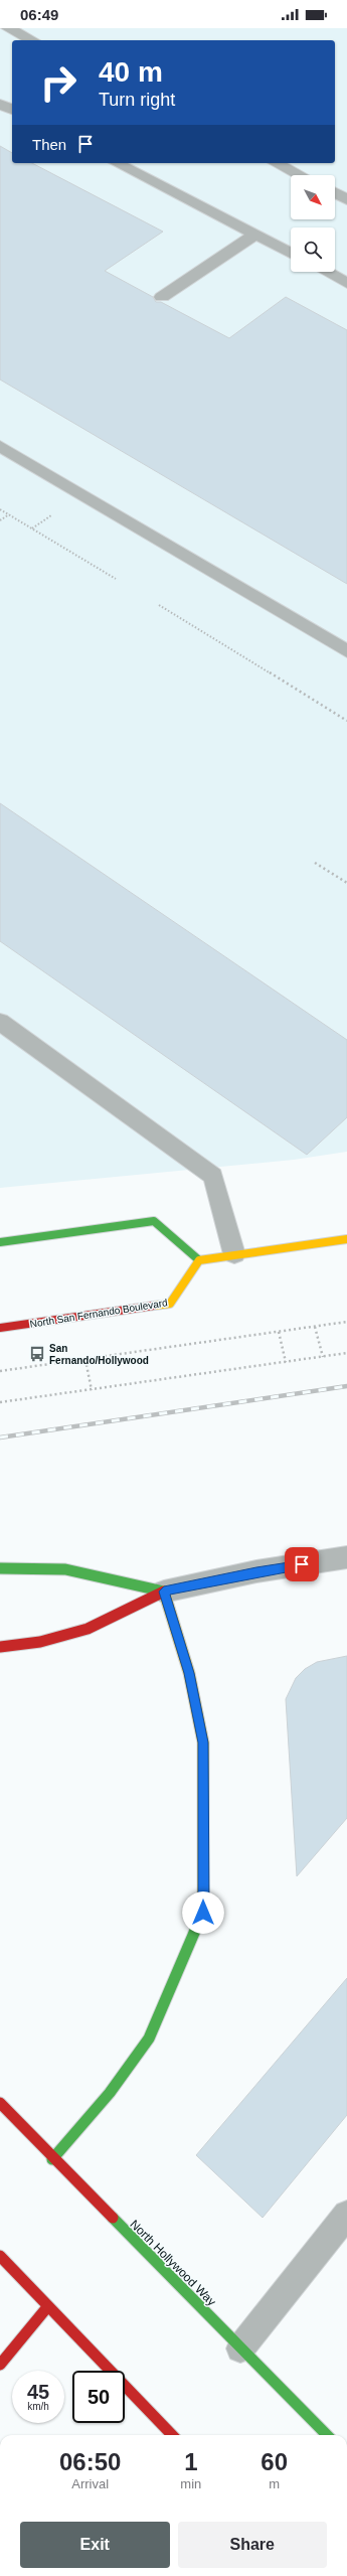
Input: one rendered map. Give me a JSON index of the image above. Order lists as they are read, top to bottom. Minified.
{"streets":{"main road":["North San Fernando Boulevard","North Hollywood Way"]},"places":{"bus stop":["San Fernando/Hollywood"]},"north":"bottom right","page":{"status":"06:49","turn":["40 m","Turn right"],"then":"Then","speed":"45 km/h","limit":"50","eta":["06:50","Arrival","1","min","60","m"],"buttons":["Exit","Share"]}}
